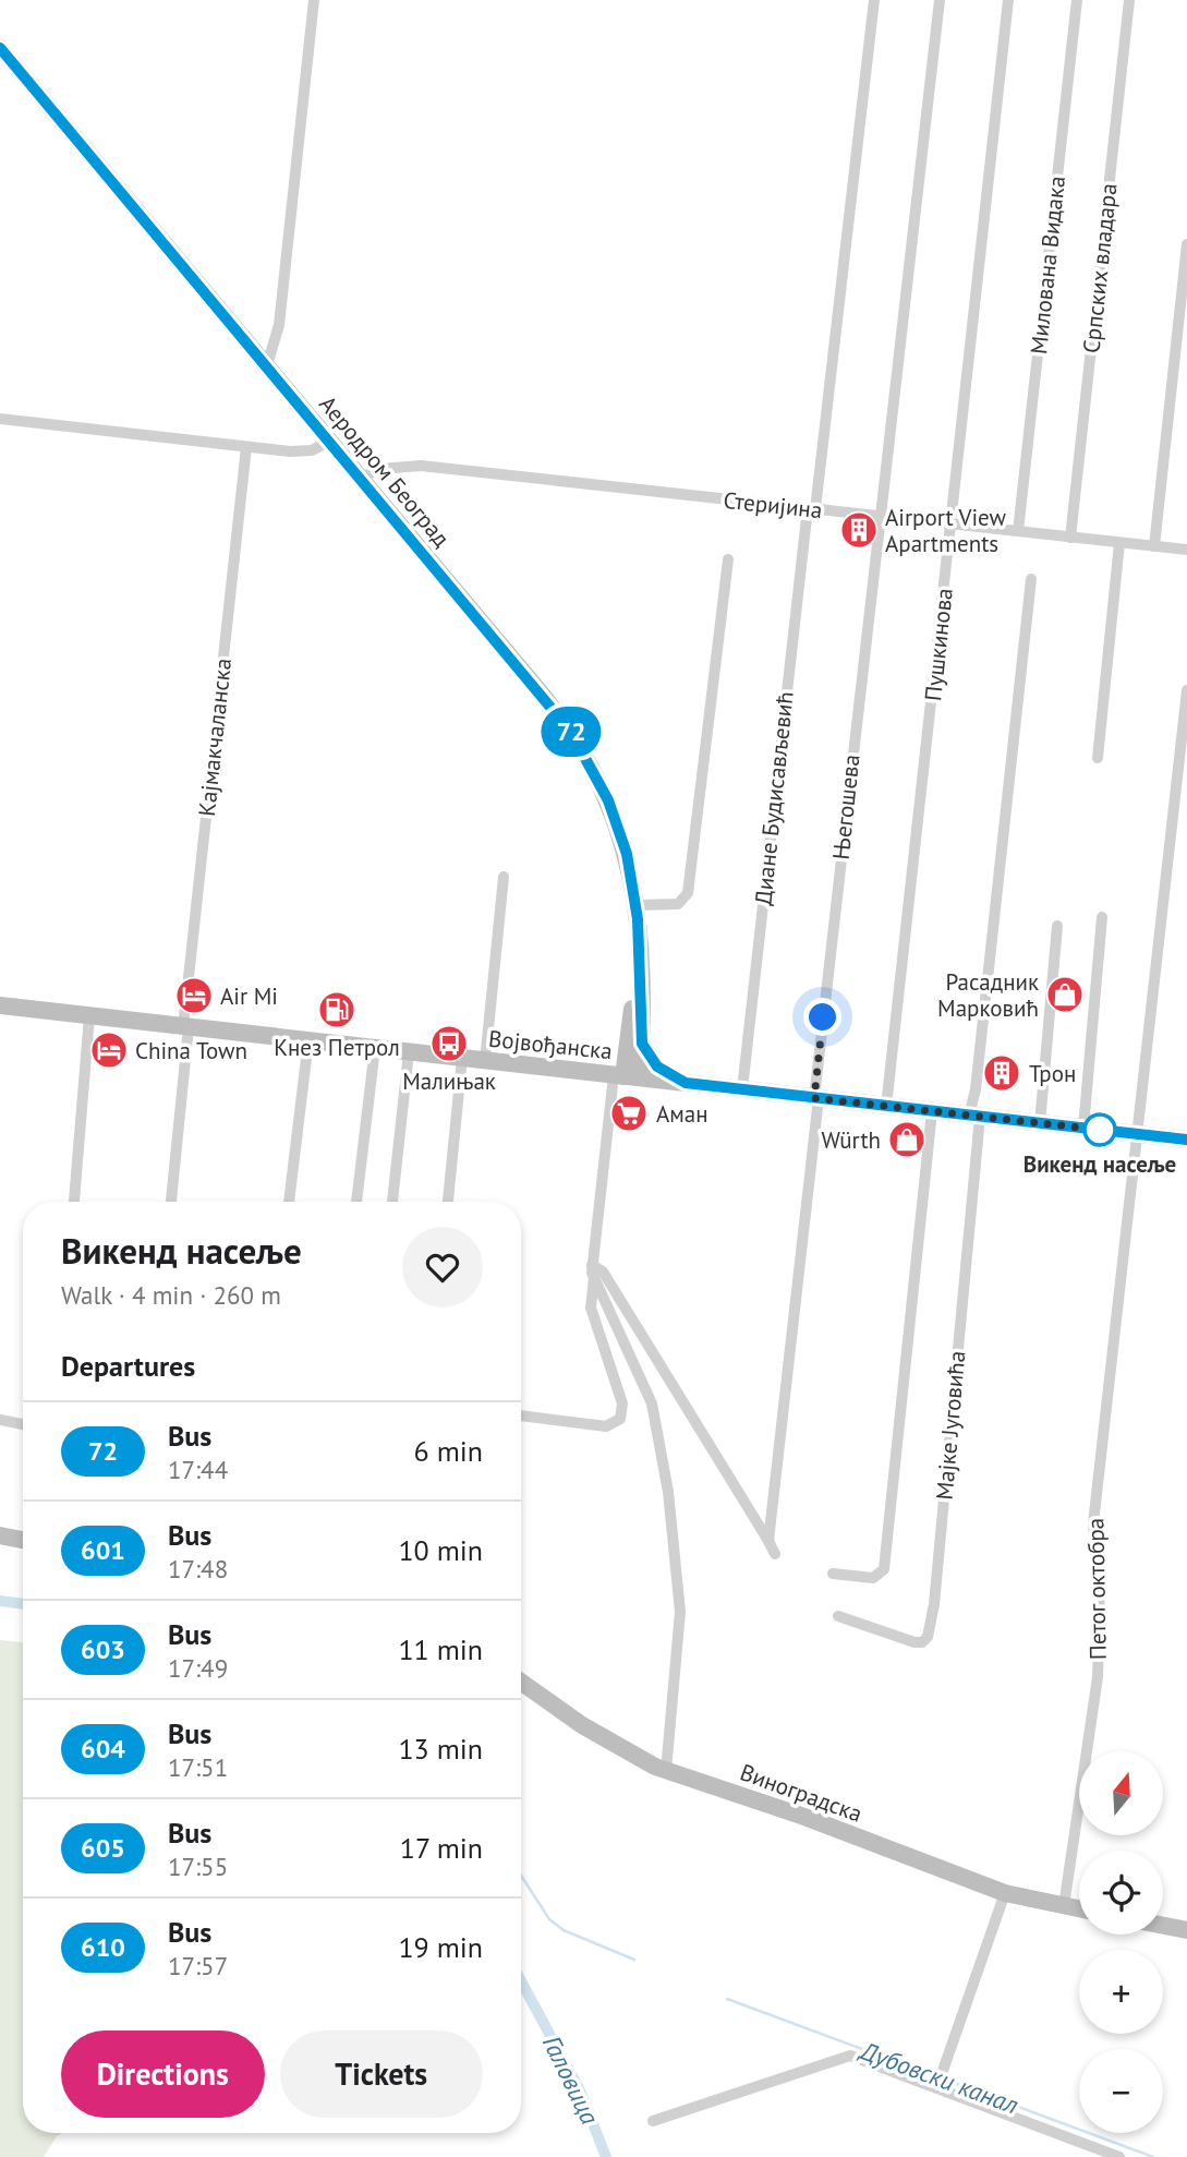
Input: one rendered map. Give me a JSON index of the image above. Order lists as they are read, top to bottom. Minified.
{"streets":{"street":["Милована Видака","Српских владара","Аеродром Београд","Стеријина","Пушкинова","Кајмакчаланска","Диане Будисављевић","Његошева","Војвођанска","Мајке Југовића","Петог октобра","Виноградска"]},"crossings":[["Милована Видака","Стеријина"],["Српских владара","Стеријина"],["Аеродром Београд","Стеријина"],["Аеродром Београд","Војвођанска"],["Стеријина","Пушкинова"],["Стеријина","Диане Будисављевић"],["Стеријина","Његошева"],["Пушкинова","Војвођанска"],["Кајмакчаланска","Војвођанска"],["Диане Будисављевић","Војвођанска"],["Његошева","Војвођанска"],["Војвођанска","Мајке Југовића"],["Војвођанска","Петог октобра"],["Петог октобра","Виноградска"]],"water":["Дубовски канал","Галовица"],"places":{"building":["Airport View Apartments","Трон"],"shop":["Расадник Марковић","Würth"],"hotel":["Air Mi","China Town"],"fuel station":["Кнез Петрол"],"bus stop":["Малињак"],"supermarket":["Аман"],"other":["Викенд насеље"]},"lines":["bus line 72"],"north":"top","page":{"on_map":"72","heading":[["Викенд насеље","Walk · 4 min · 260 m"],"Departures"],"list":[{"mark":"72","name":"Bus","note":"17:44","value":"6 min"},{"mark":"601","name":"Bus","note":"17:48","value":"10 min"},{"mark":"603","name":"Bus","note":"17:49","value":"11 min"},{"mark":"604","name":"Bus","note":"17:51","value":"13 min"},{"mark":"605","name":"Bus","note":"17:55","value":"17 min"},{"mark":"610","name":"Bus","note":"17:57","value":"19 min"}],"map_buttons":["+","−"],"buttons":["Directions","Tickets"]}}
